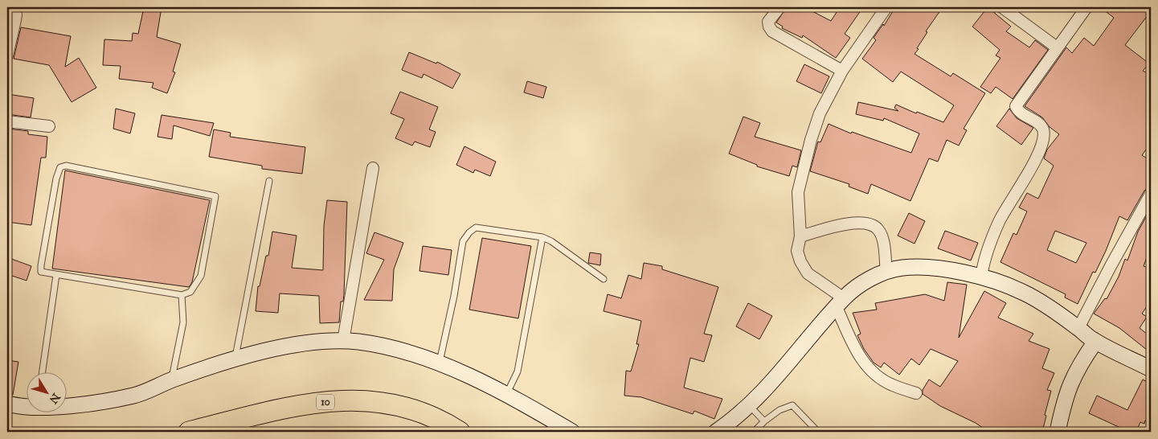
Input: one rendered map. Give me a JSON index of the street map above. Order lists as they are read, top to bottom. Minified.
{"streets":{"highway":["10"]},"north":"bottom right"}
